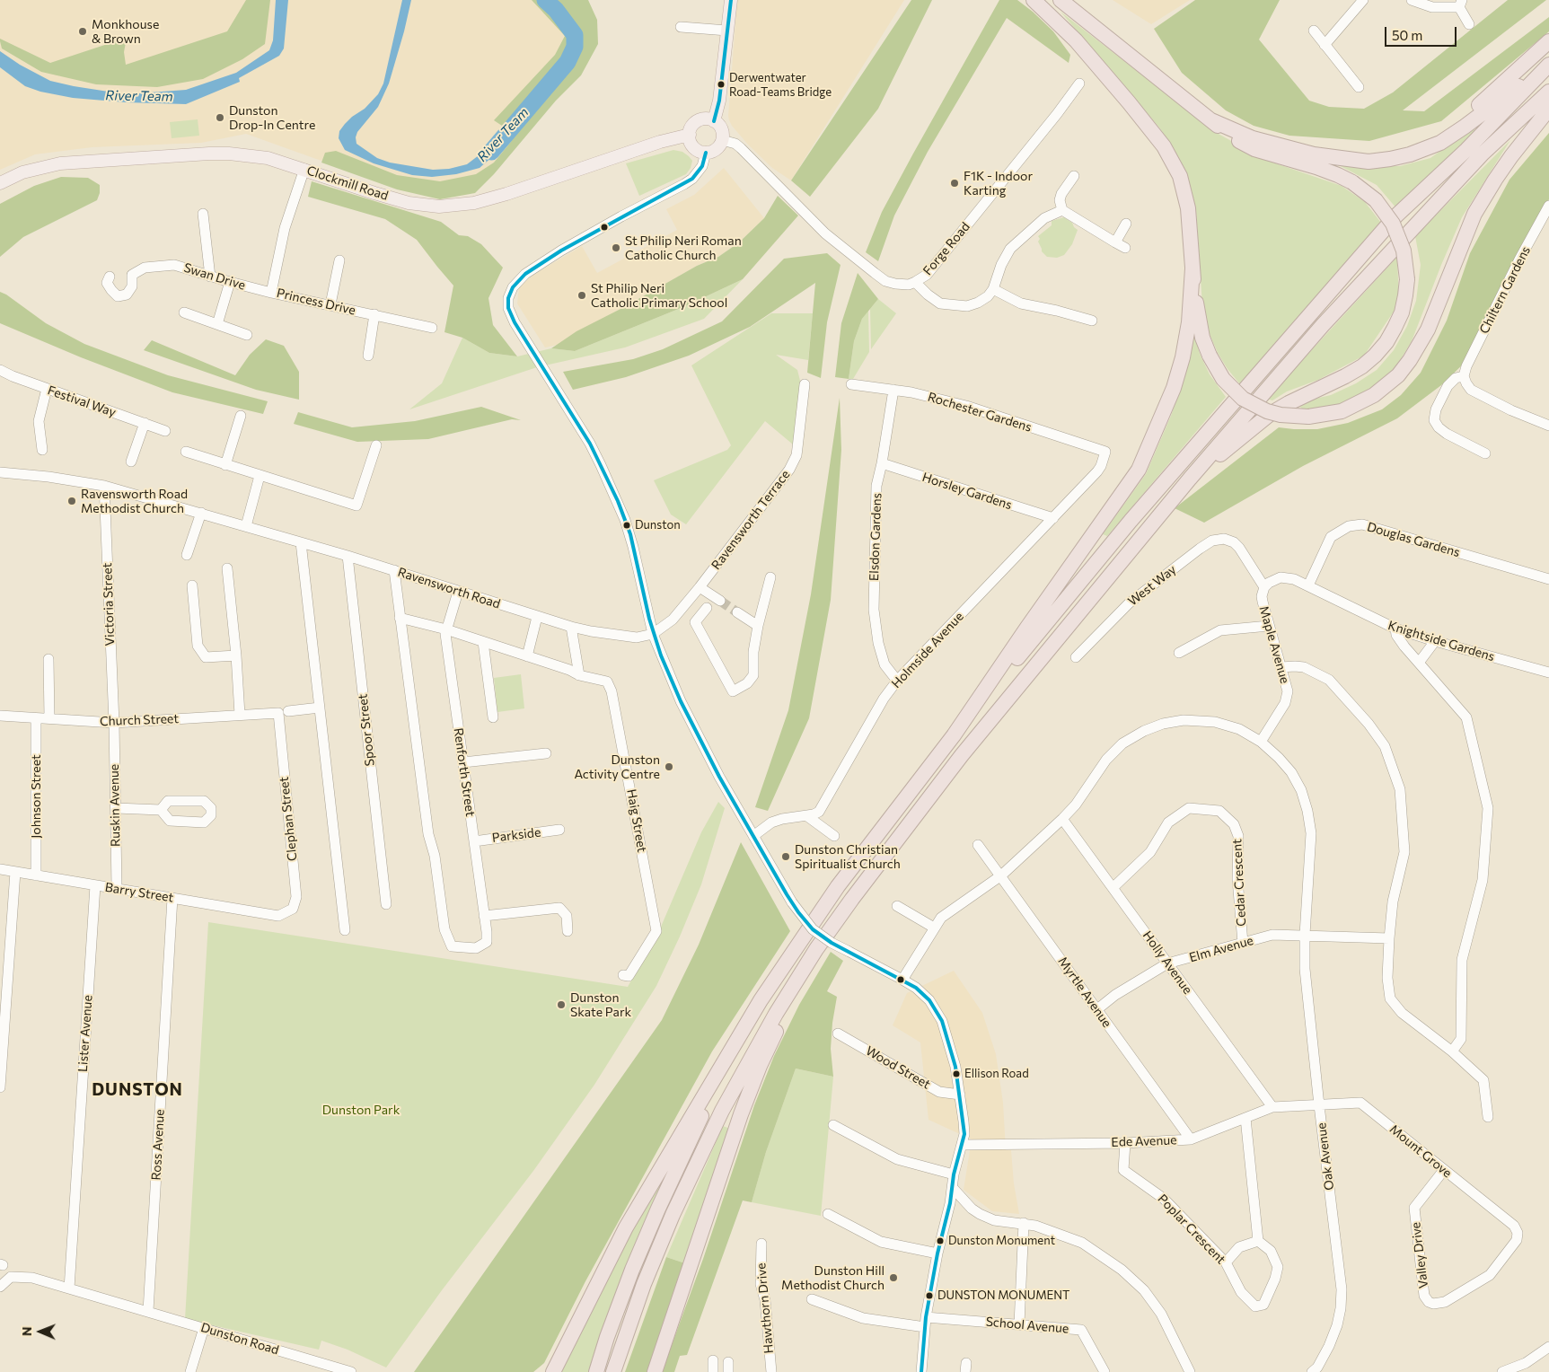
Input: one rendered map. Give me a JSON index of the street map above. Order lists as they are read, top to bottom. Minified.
{"streets":{"main road":["Clockmill Road"],"street":["Forge Road","Swan Drive","Chiltern Gardens","Princess Drive","Festival Way","Rochester Gardens","Horsley Gardens","Ravensworth Terrace","Elsdon Gardens","Douglas Gardens","West Way","Ravensworth Road","Victoria Street","Knightside Gardens","Maple Avenue","Holmside Avenue","Church Street","Spoor Street","Renforth Street","Johnson Street","Ruskin Avenue","Clephan Street","Haig Street","Parkside","Cedar Crescent","Barry Street","Elm Avenue","Holly Avenue","Myrtle Avenue","Lister Avenue","Wood Street","Ede Avenue","Ross Avenue","Mount Grove","Oak Avenue","Poplar Crescent","Valley Drive","Hawthorn Drive","School Avenue","Dunston Road"]},"crossings":[["Clockmill Road","Forge Road"],["Clockmill Road","Princess Drive"],["Swan Drive","Princess Drive"],["Rochester Gardens","Elsdon Gardens"],["Rochester Gardens","Holmside Avenue"],["Horsley Gardens","Elsdon Gardens"],["Horsley Gardens","Holmside Avenue"],["Ravensworth Terrace","Ravensworth Road"],["Elsdon Gardens","Holmside Avenue"],["Douglas Gardens","Knightside Gardens"],["West Way","Maple Avenue"],["Ravensworth Road","Victoria Street"],["Ravensworth Road","Spoor Street"],["Ravensworth Road","Renforth Street"],["Victoria Street","Church Street"],["Victoria Street","Ruskin Avenue"],["Knightside Gardens","Maple Avenue"],["Maple Avenue","Oak Avenue"],["Church Street","Johnson Street"],["Church Street","Ruskin Avenue"],["Church Street","Clephan Street"],["Renforth Street","Parkside"],["Johnson Street","Barry Street"],["Ruskin Avenue","Barry Street"],["Clephan Street","Barry Street"],["Cedar Crescent","Elm Avenue"],["Cedar Crescent","Holly Avenue"],["Barry Street","Lister Avenue"],["Barry Street","Ross Avenue"],["Elm Avenue","Holly Avenue"],["Elm Avenue","Myrtle Avenue"],["Elm Avenue","Oak Avenue"],["Holly Avenue","Ede Avenue"],["Holly Avenue","Oak Avenue"],["Myrtle Avenue","Ede Avenue"],["Myrtle Avenue","Oak Avenue"],["Lister Avenue","Dunston Road"],["Ede Avenue","Mount Grove"],["Ede Avenue","Oak Avenue"],["Ede Avenue","Poplar Crescent"],["Ross Avenue","Dunston Road"],["Mount Grove","Oak Avenue"],["Mount Grove","Valley Drive"]],"districts":["DUNSTON"],"water":["River Team"],"parks":["Dunston Park"],"places":["Monkhouse & Brown","Derwentwater Road-Teams Bridge","Dunston Drop-In Centre","F1K - Indoor Karting","St Philip Neri Roman Catholic Church","St Philip Neri Catholic Primary School","Ravensworth Road Methodist Church","Dunston","Dunston Activity Centre","Dunston Christian Spiritualist Church","Dunston Skate Park","Ellison Road","Dunston Monument","Dunston Hill Methodist Church","DUNSTON MONUMENT"],"scale_bar":"50 m","north":"left"}
